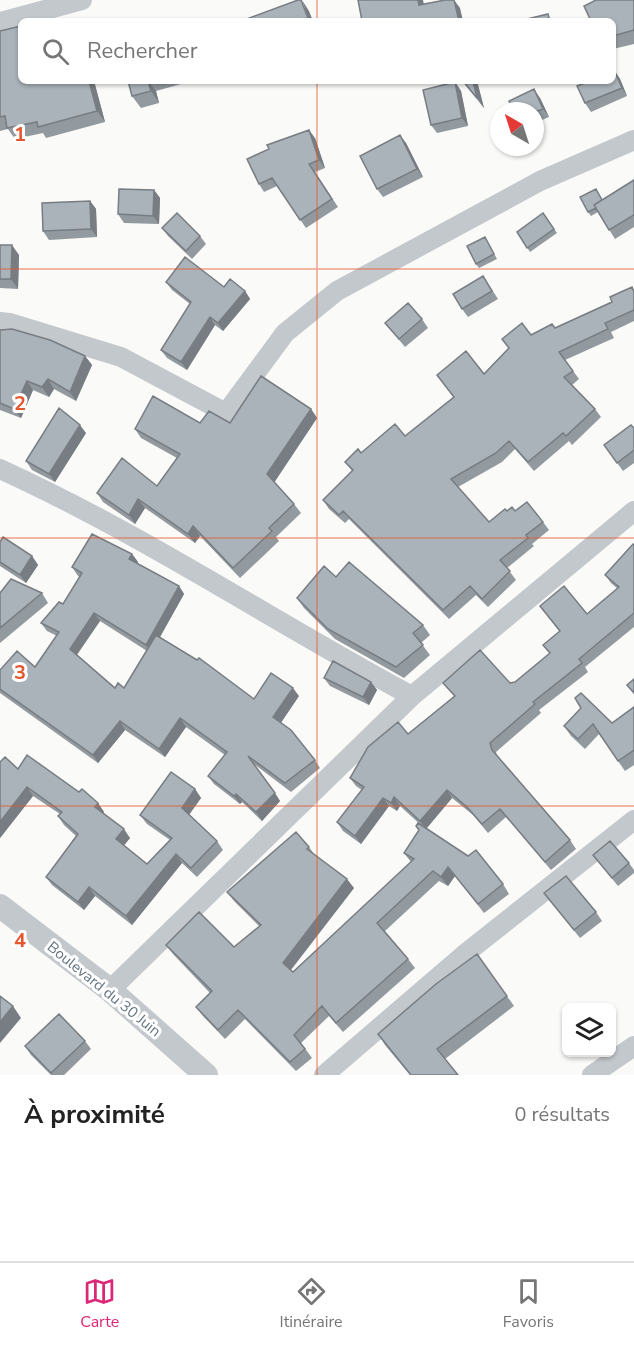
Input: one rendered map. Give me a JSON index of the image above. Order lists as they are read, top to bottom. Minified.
{"streets":{"street":["Boulevard du 30 Juin"]},"north":"top left","page":{"search":"Rechercher","heading":["À proximité","0 résultats"],"nav":["Carte","Itinéraire","Favoris"]},"grid":{"rows":["1","2","3","4"]}}
